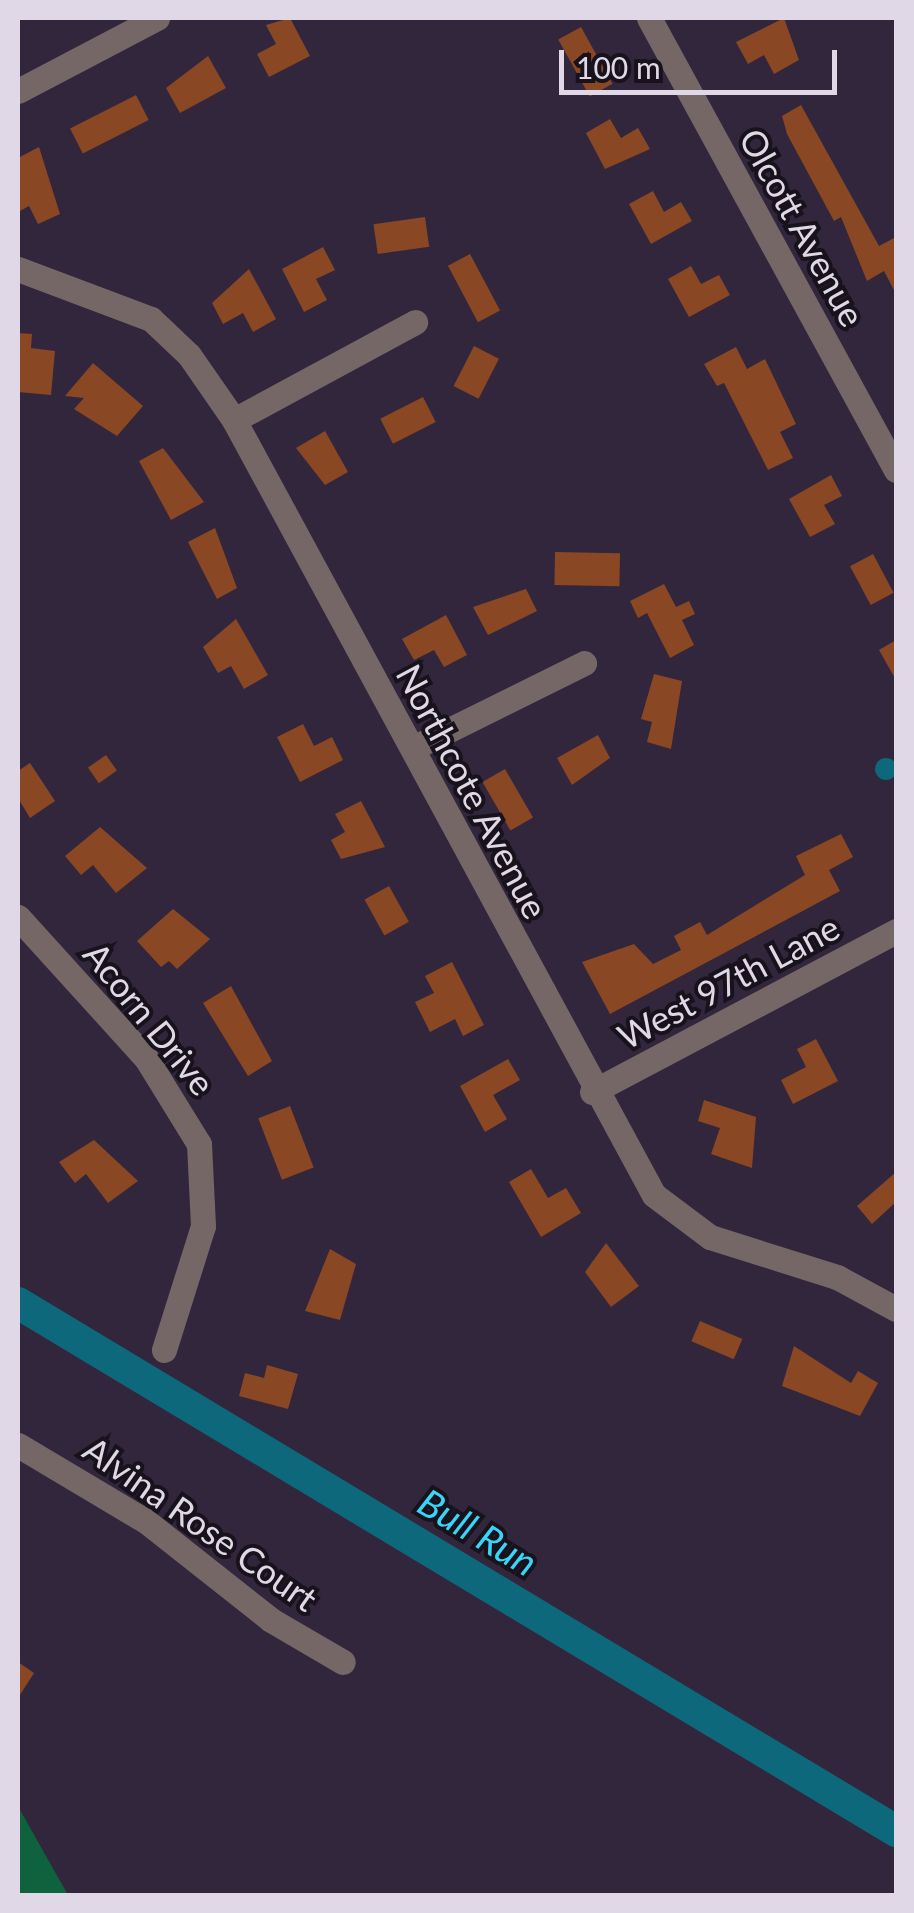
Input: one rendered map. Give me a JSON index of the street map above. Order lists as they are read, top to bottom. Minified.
{"streets":{"street":["Olcott Avenue","Northcote Avenue","West 97th Lane","Acorn Drive","Alvina Rose Court"]},"crossings":[["Northcote Avenue","West 97th Lane"]],"water":["Bull Run"],"scale_bar":"100 m"}
